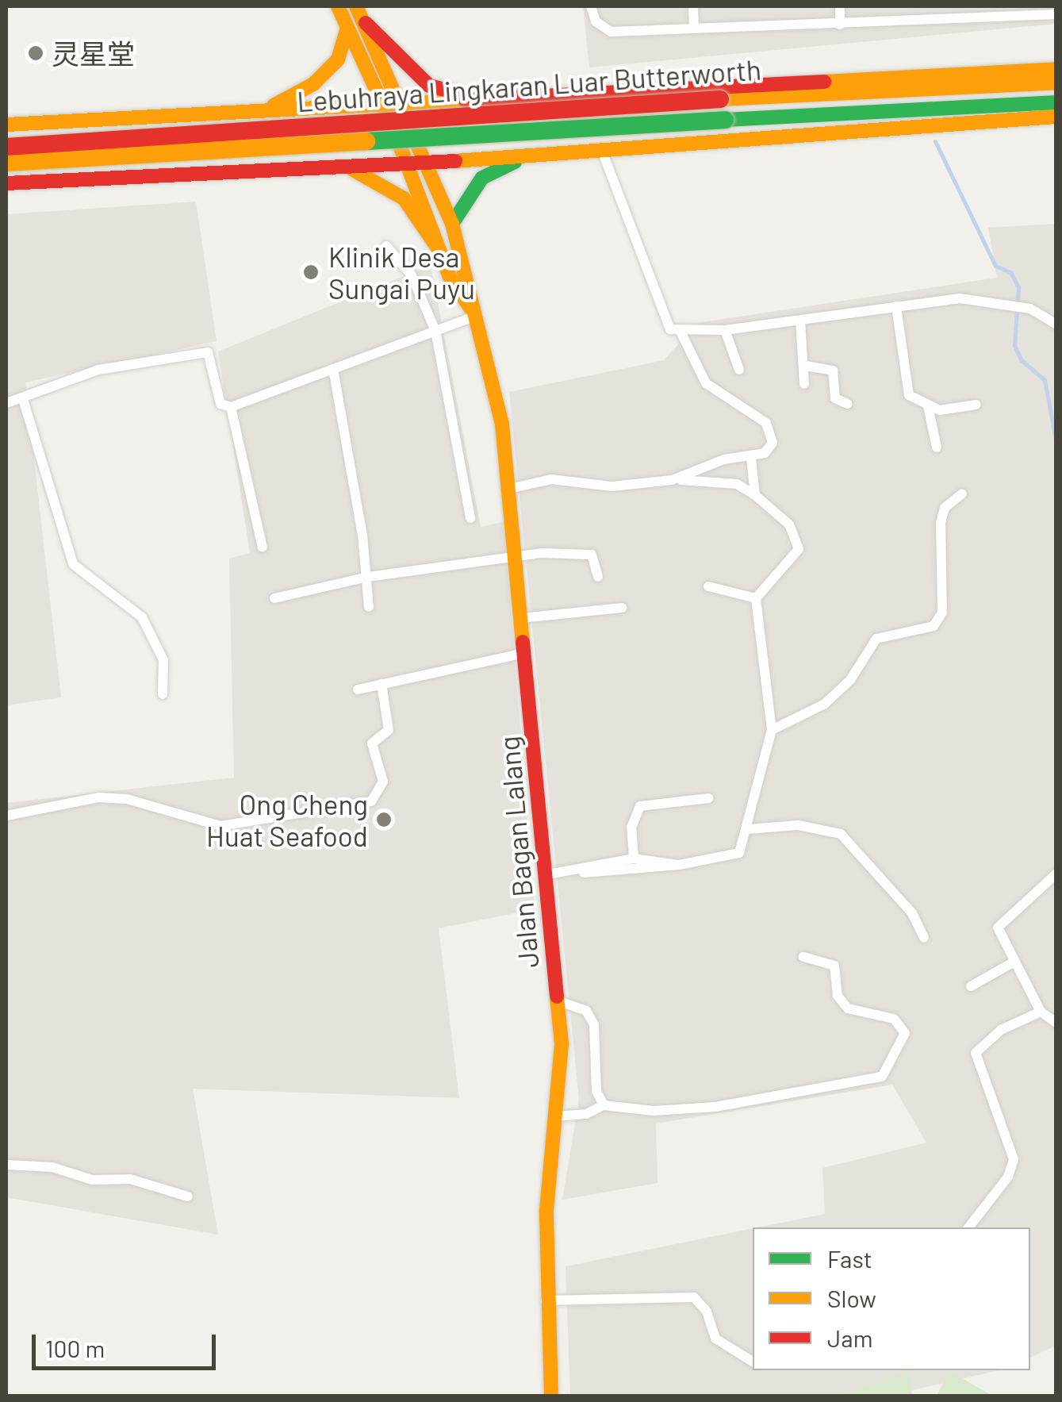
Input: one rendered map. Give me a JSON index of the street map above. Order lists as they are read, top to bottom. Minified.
{"streets":{"main road":["Lebuhraya Lingkaran Luar Butterworth","Jalan Bagan Lalang"]},"places":["灵星堂","Klinik Desa Sungai Puyu","Ong Cheng Huat Seafood"],"legend":["Fast","Slow","Jam"],"scale_bar":"100 m"}
